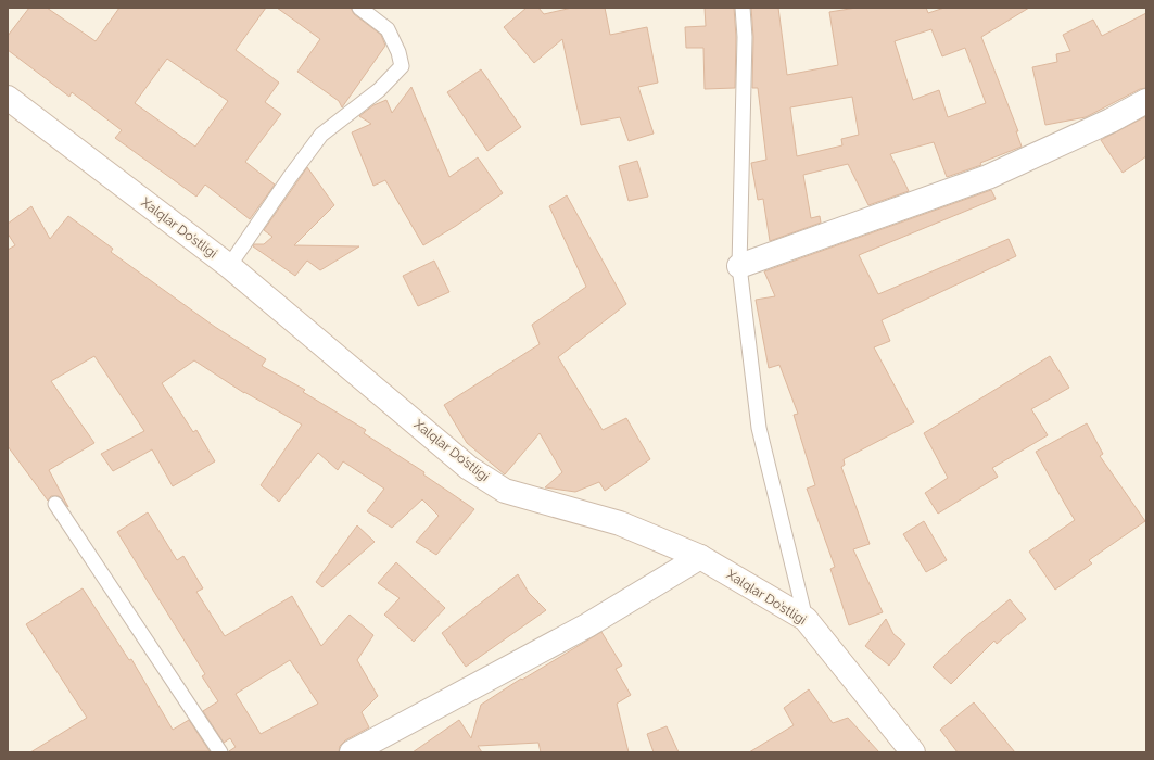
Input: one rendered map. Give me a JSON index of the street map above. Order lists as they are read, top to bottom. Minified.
{"streets":{"main road":["Xalqlar Do’stligi"]}}
